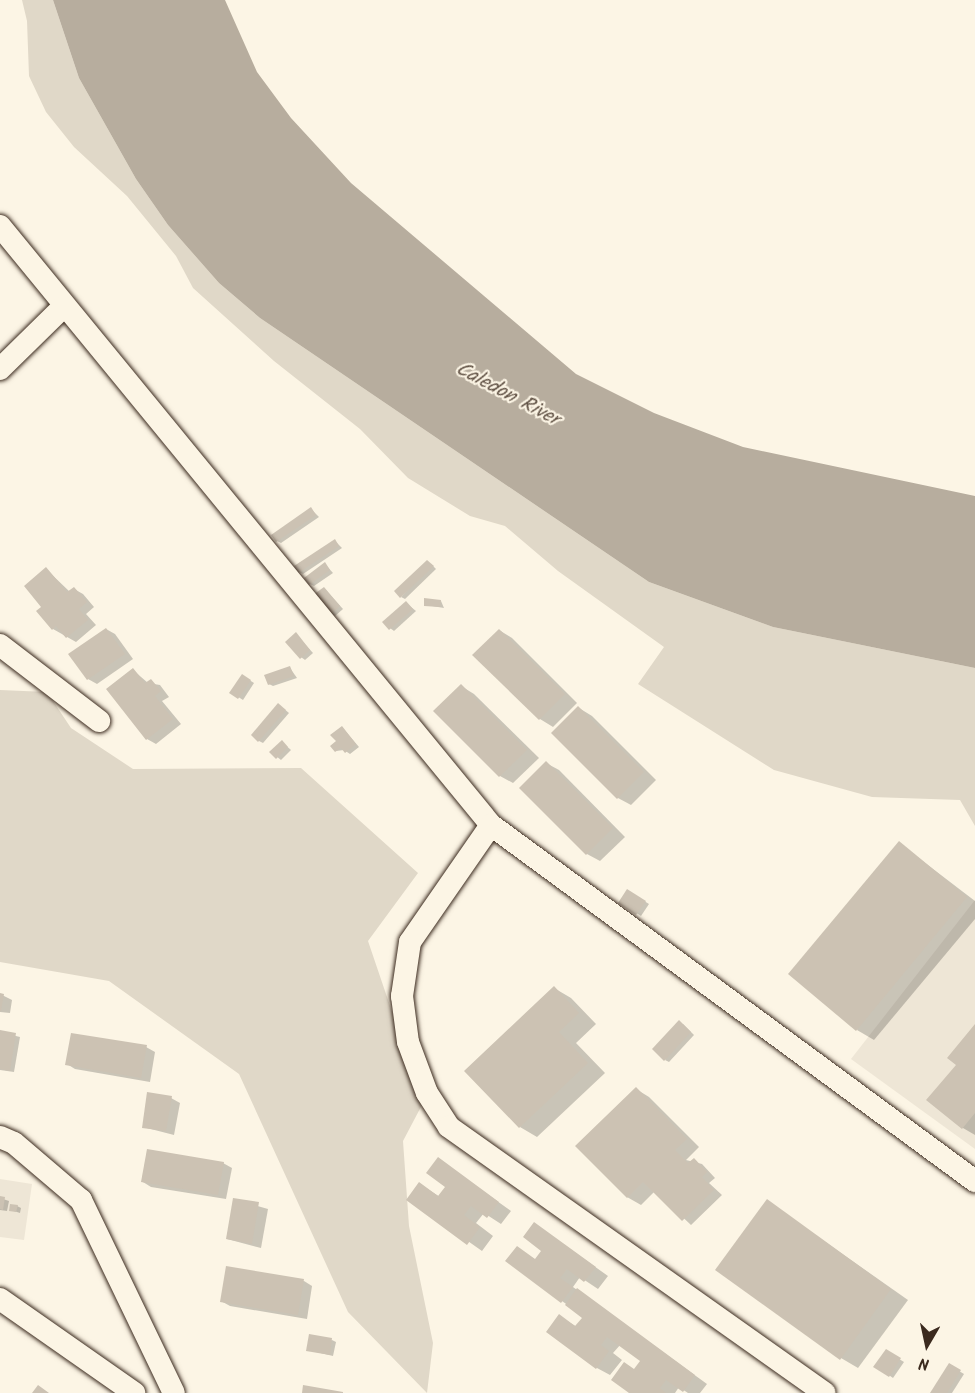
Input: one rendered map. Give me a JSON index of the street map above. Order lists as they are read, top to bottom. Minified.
{"water":["Caledon River"],"north":"bottom"}
